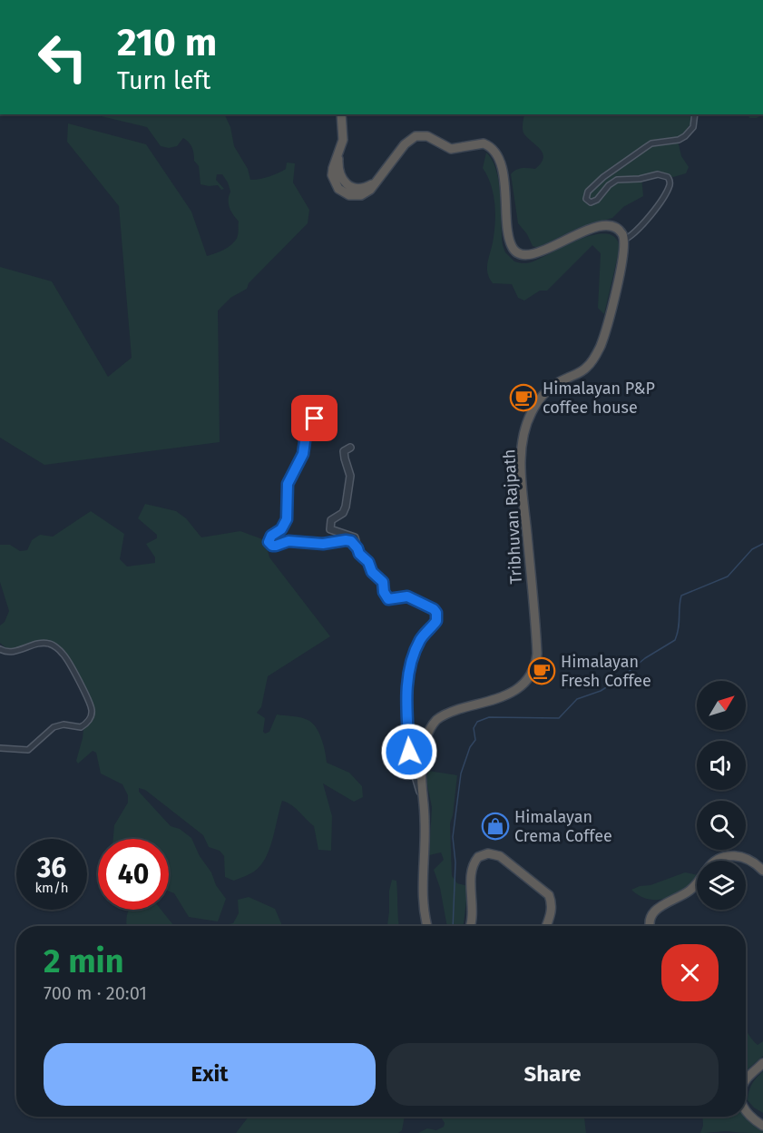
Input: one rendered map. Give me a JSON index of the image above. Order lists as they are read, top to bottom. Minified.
{"streets":{"highway":["Tribhuvan Rajpath"]},"places":{"cafe":["Himalayan P&P coffee house","Himalayan Fresh Coffee"],"shop":["Himalayan Crema Coffee"]},"north":"top right","page":{"turn":["210 m","Turn left"],"speed":"36 km/h","limit":"40","heading":["2 min","700 m · 20:01"],"buttons":["Exit","Share"]}}
